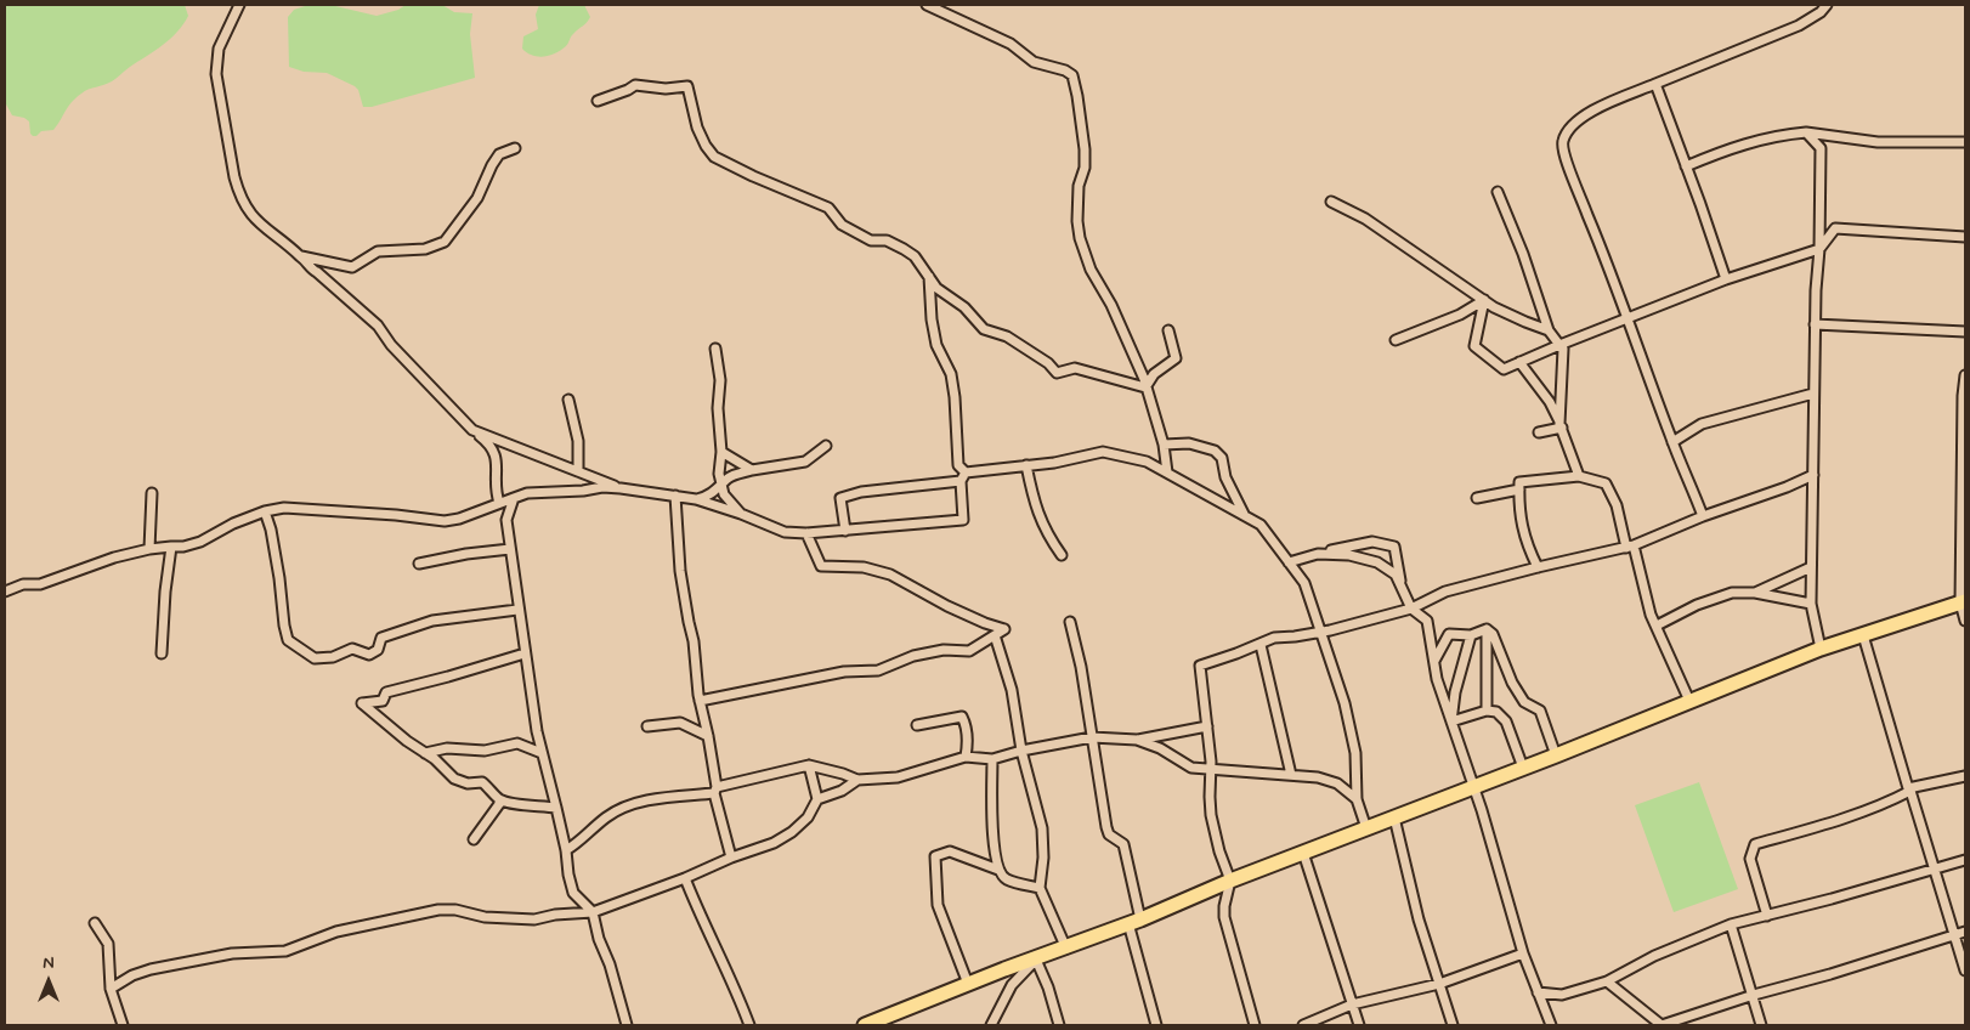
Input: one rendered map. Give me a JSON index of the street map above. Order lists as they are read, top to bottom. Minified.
{"north":"top"}
